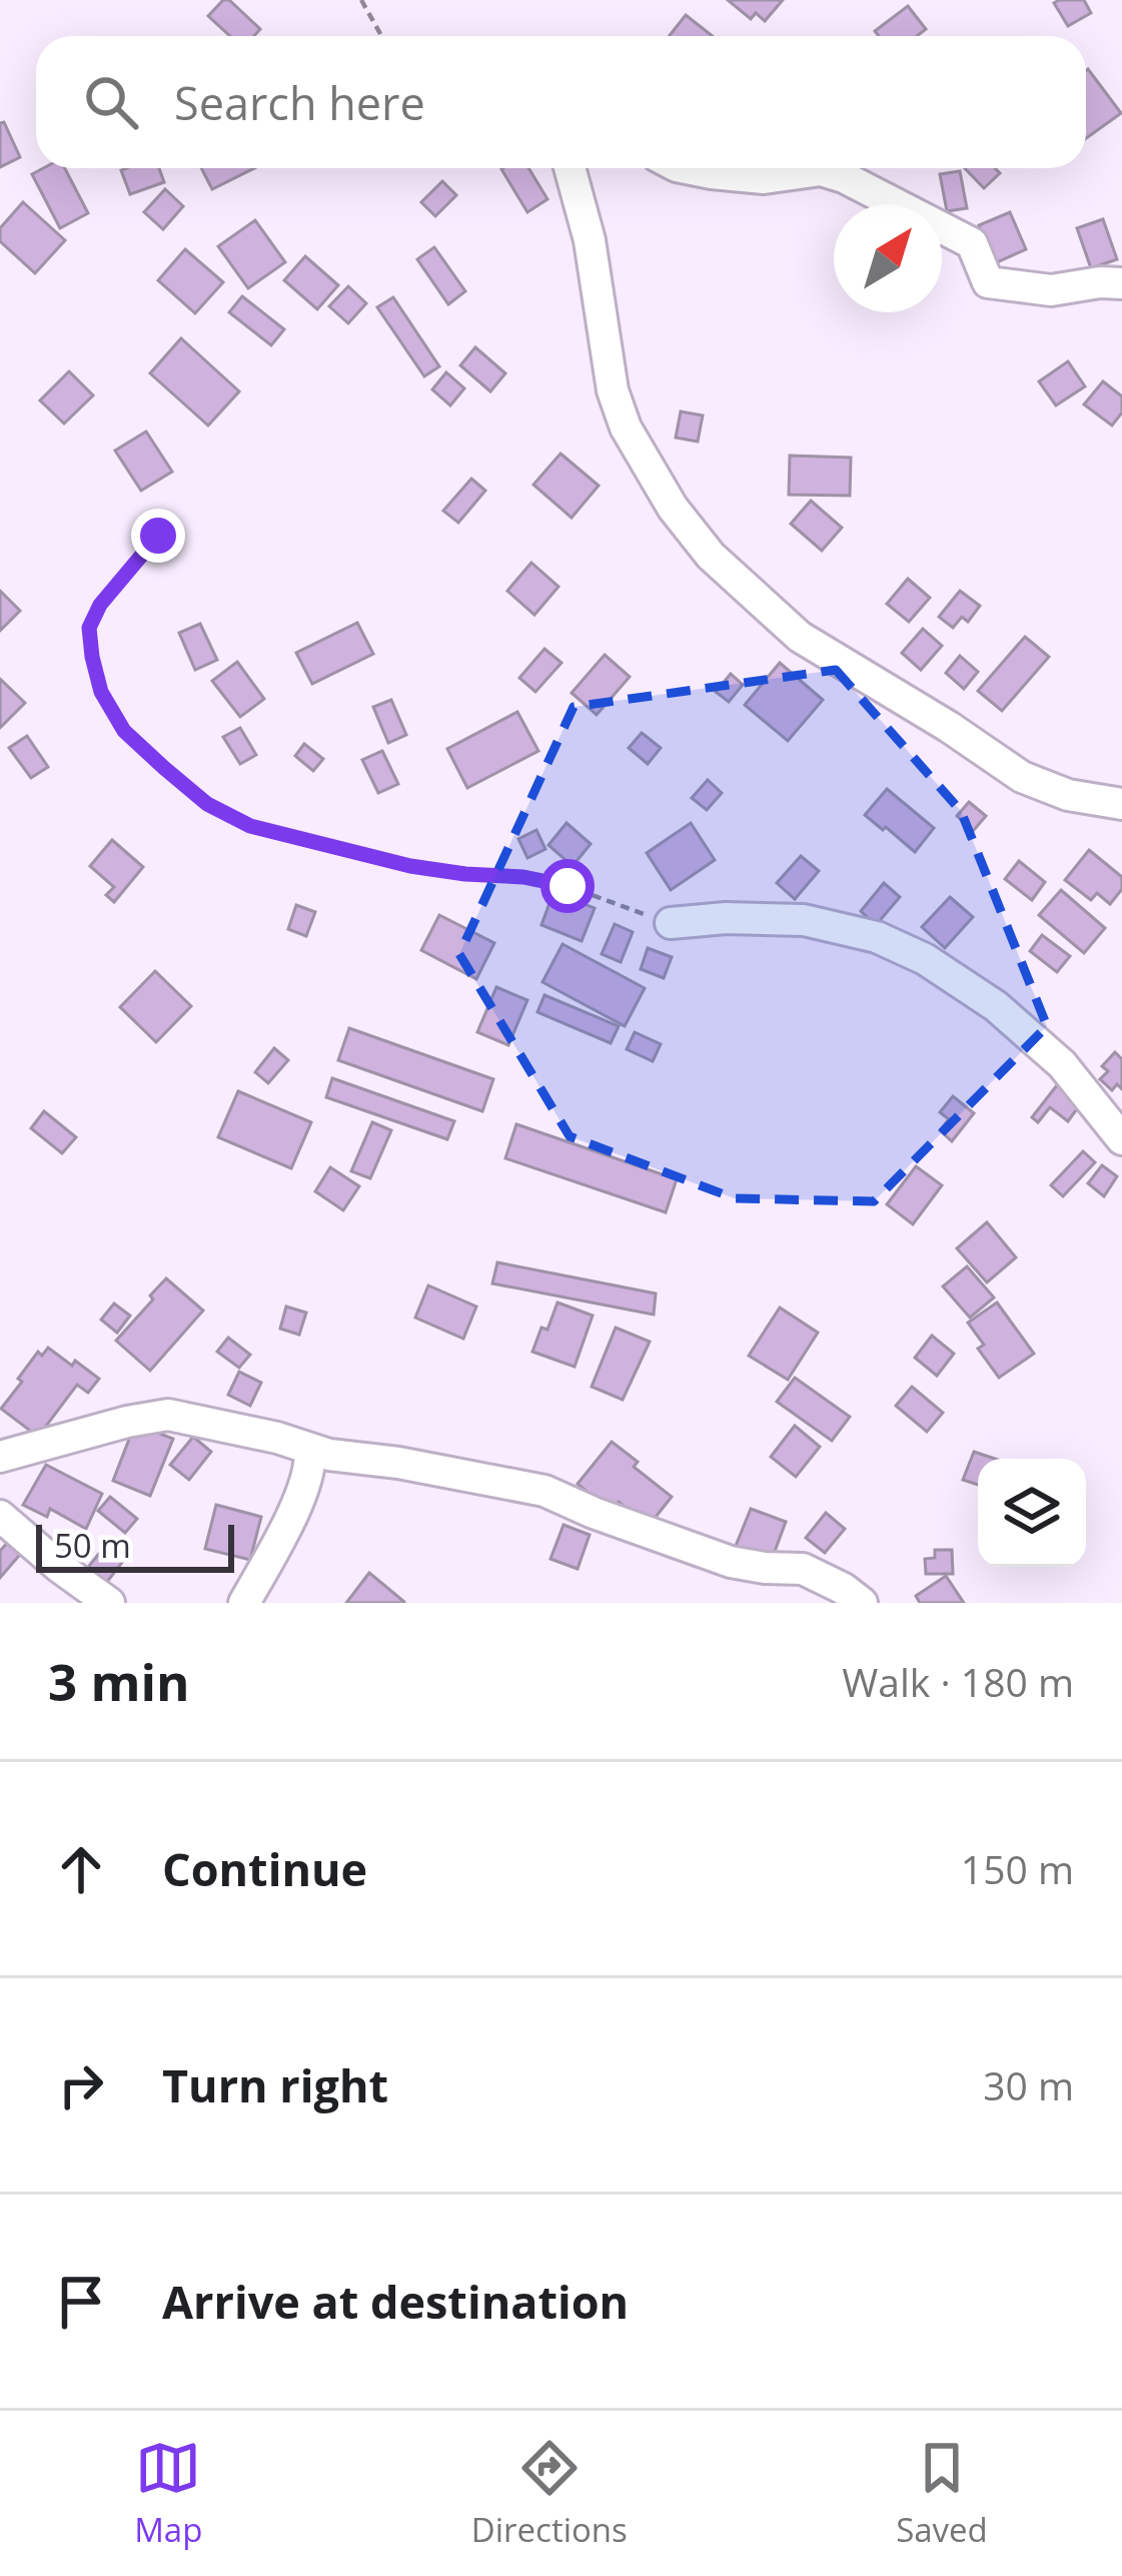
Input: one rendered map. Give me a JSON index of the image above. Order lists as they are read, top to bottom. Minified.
{"scale_bar":"50 m","north":"top right","page":{"search":"Search here","scale":"50 m","heading":["3 min","Walk · 180 m"],"list":[["Continue","150 m"],["Turn right","30 m"],"Arrive at destination"],"nav":["Map","Directions","Saved"]}}
